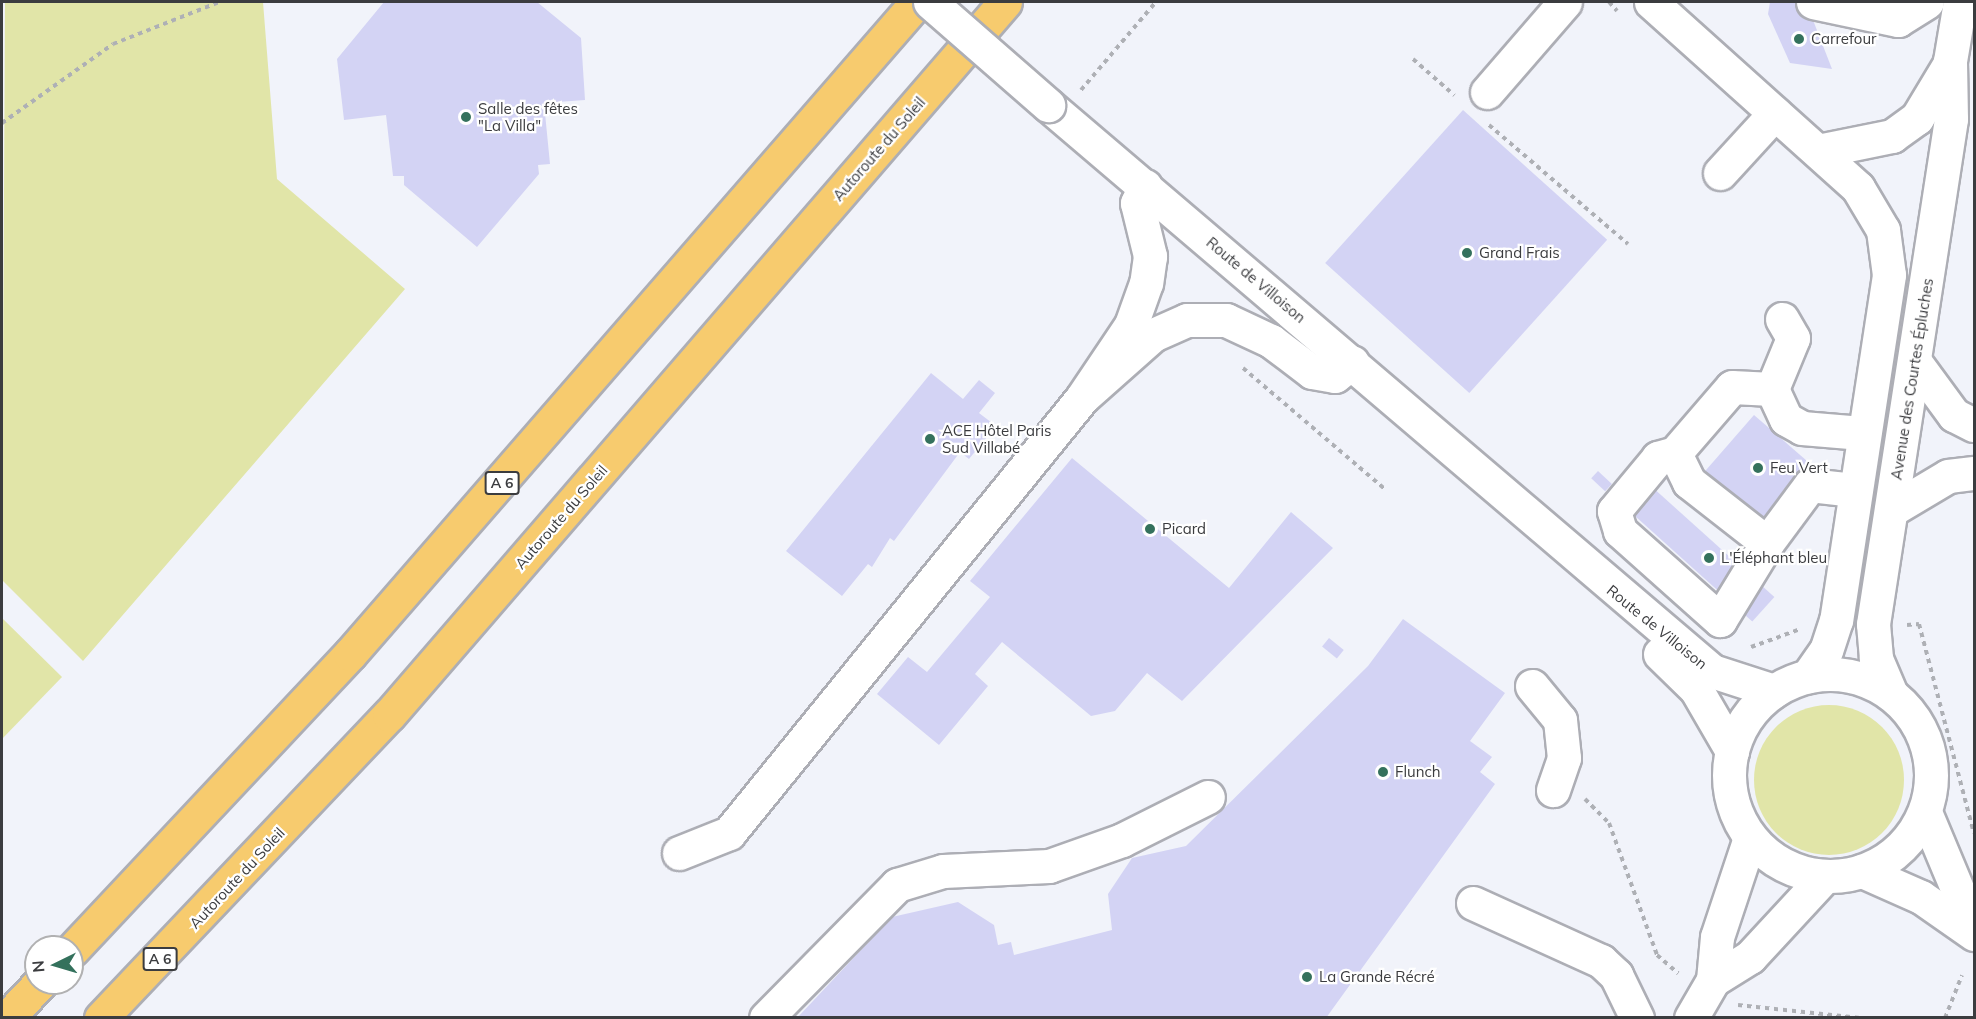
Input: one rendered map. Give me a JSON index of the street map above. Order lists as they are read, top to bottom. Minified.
{"streets":{"highway":["Autoroute du Soleil","A 6"],"street":["Route de Villoison","Avenue des Courtes Épluches"]},"crossings":[["Route de Villoison","Avenue des Courtes Épluches"]],"places":["Carrefour","Salle des fêtes \"La Villa\"","Grand Frais","ACE Hôtel Paris Sud Villabé","Feu Vert","Picard","L'Éléphant bleu","Flunch","La Grande Récré"],"north":"left"}
